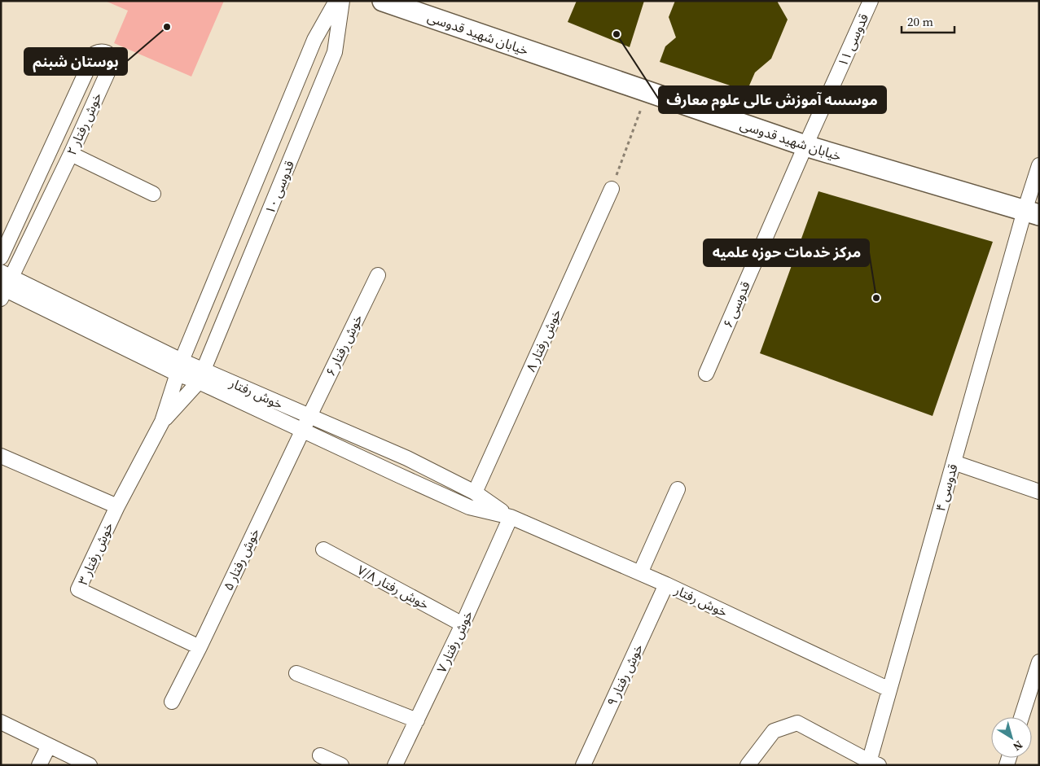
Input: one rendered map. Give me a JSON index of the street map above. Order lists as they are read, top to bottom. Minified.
{"streets":{"main road":["خیابان شهید قدوسی"],"street":["قدوسی ۱۱","خوش رفتار ۲","قدوسی ۱۰","قدوسی ۶","خوش رفتار ۸","خوش رفتار ۶","خوش رفتار","قدوسی ۴","خوش رفتار ۳","خوش رفتار ۵","خوش رفتار ۷/۸","خوش رفتار ۷","خوش رفتار ۹"]},"crossings":[["خیابان شهید قدوسی","قدوسی ۱۱"],["خیابان شهید قدوسی","قدوسی ۶"],["خیابان شهید قدوسی","قدوسی ۴"],["قدوسی ۱۱","قدوسی ۶"],["خوش رفتار ۲","خوش رفتار"],["قدوسی ۱۰","خوش رفتار"],["قدوسی ۱۰","خوش رفتار ۳"],["خوش رفتار ۸","خوش رفتار"],["خوش رفتار ۶","خوش رفتار"],["خوش رفتار ۶","خوش رفتار ۵"],["خوش رفتار","قدوسی ۴"],["خوش رفتار","خوش رفتار ۵"],["خوش رفتار","خوش رفتار ۷"],["خوش رفتار","خوش رفتار ۹"],["خوش رفتار ۳","خوش رفتار ۵"],["خوش رفتار ۷/۸","خوش رفتار ۷"]],"places":["بوستان شبنم","موسسه آموزش عالی علوم معارف","مرکز خدمات حوزه علمیه"],"scale_bar":"20 m","north":"bottom right"}
